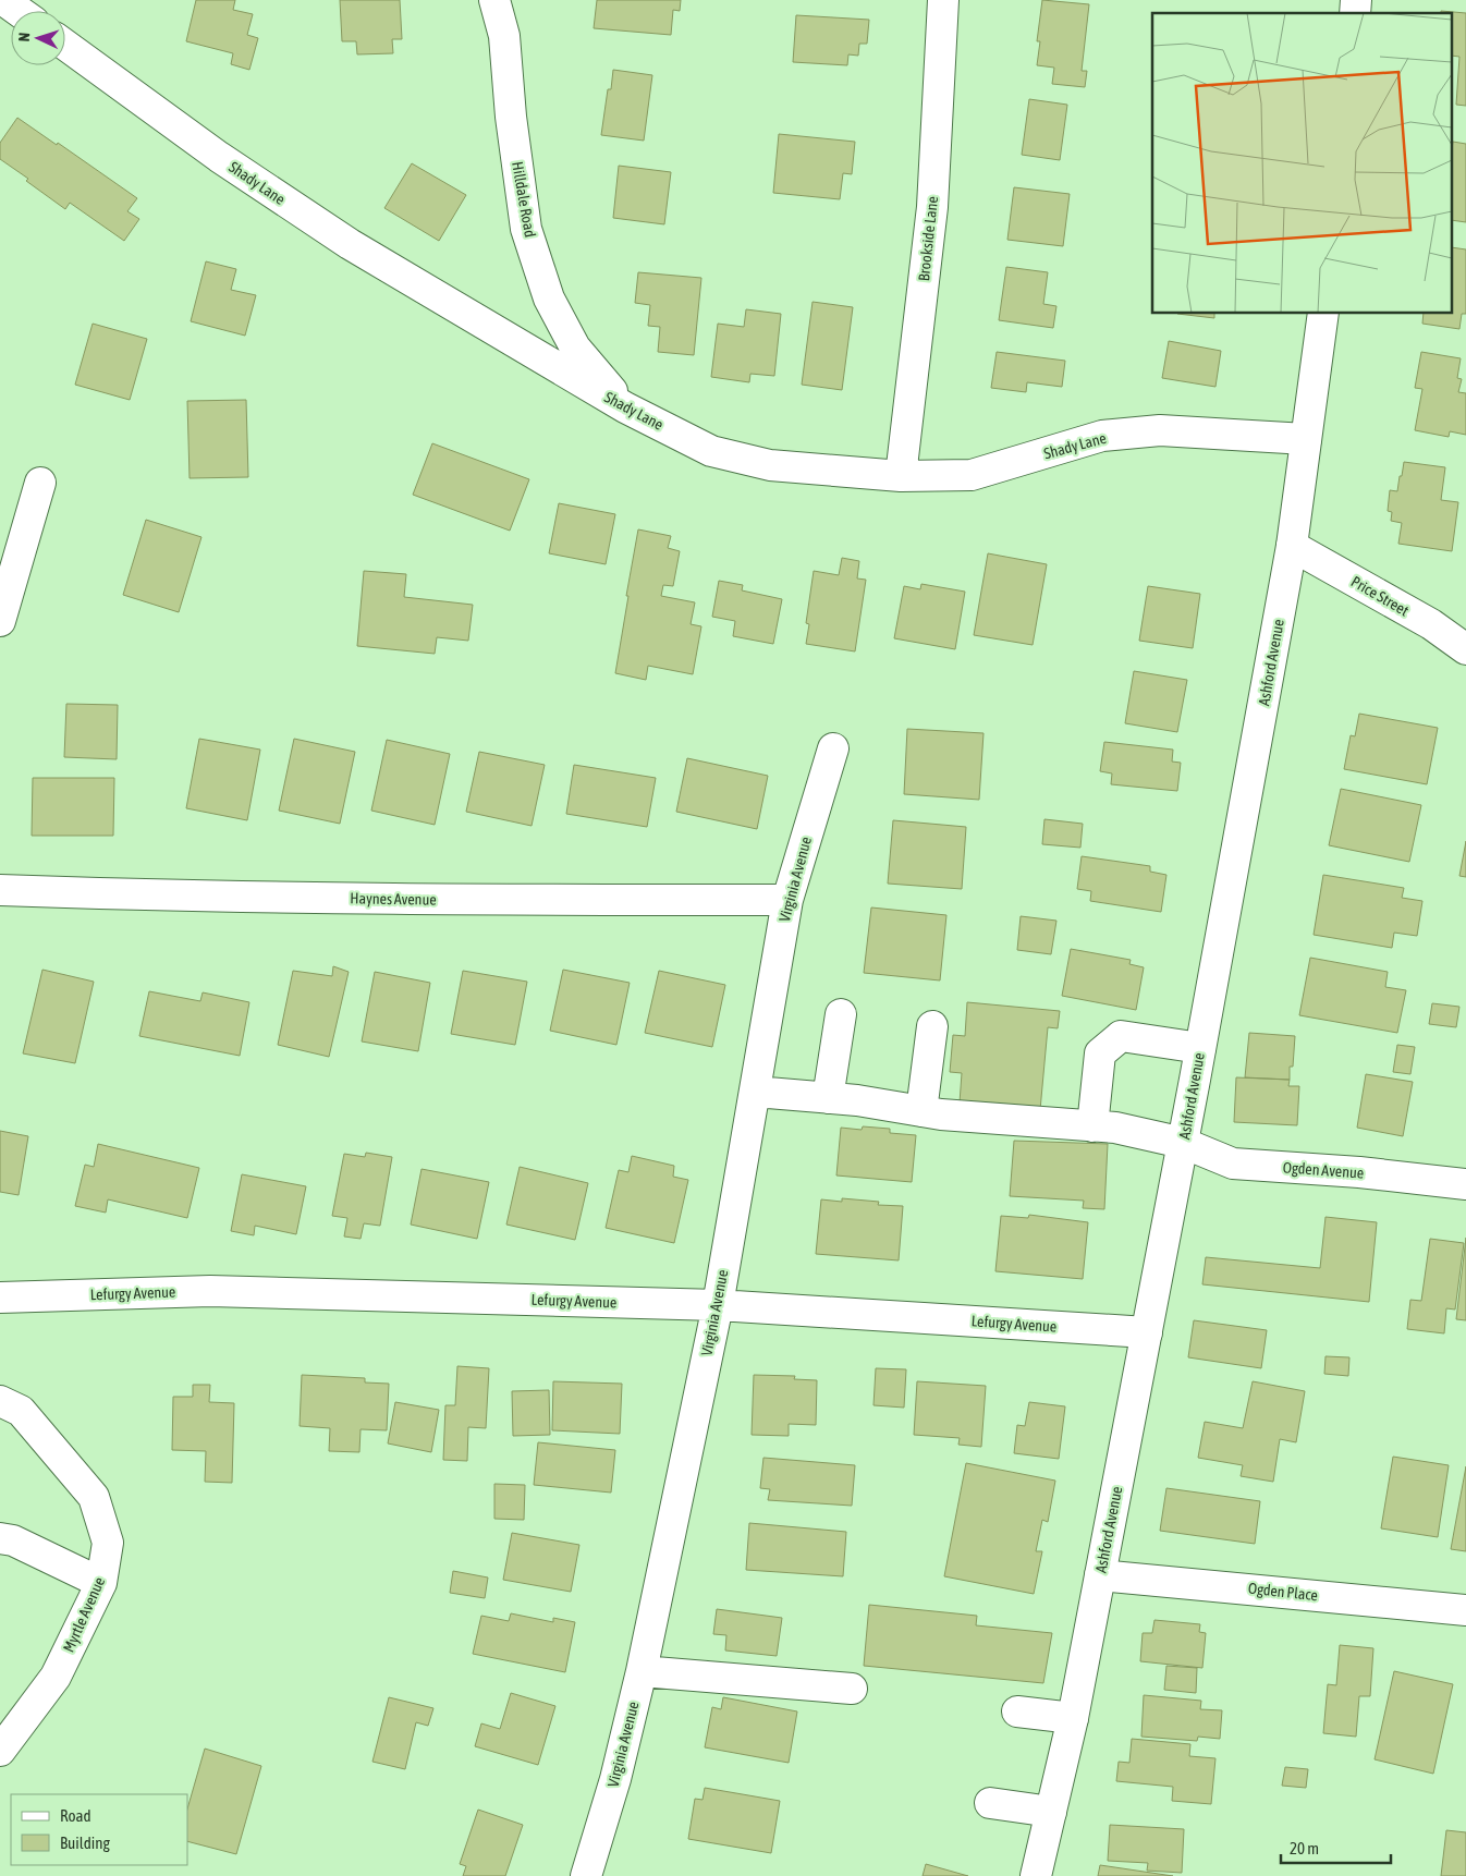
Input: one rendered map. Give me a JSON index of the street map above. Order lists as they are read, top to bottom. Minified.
{"streets":{"street":["Shady Lane","Hilldale Road","Brookside Lane","Price Street","Ashford Avenue","Virginia Avenue","Haynes Avenue","Ogden Avenue","Lefurgy Avenue","Ogden Place","Myrtle Avenue"]},"crossings":[["Shady Lane","Hilldale Road"],["Shady Lane","Brookside Lane"],["Shady Lane","Ashford Avenue"],["Price Street","Ashford Avenue"],["Ashford Avenue","Ogden Avenue"],["Ashford Avenue","Lefurgy Avenue"],["Ashford Avenue","Ogden Place"],["Virginia Avenue","Haynes Avenue"],["Virginia Avenue","Ogden Avenue"],["Virginia Avenue","Lefurgy Avenue"]],"legend":["Road","Building"],"scale_bar":"20 m","north":"left"}
